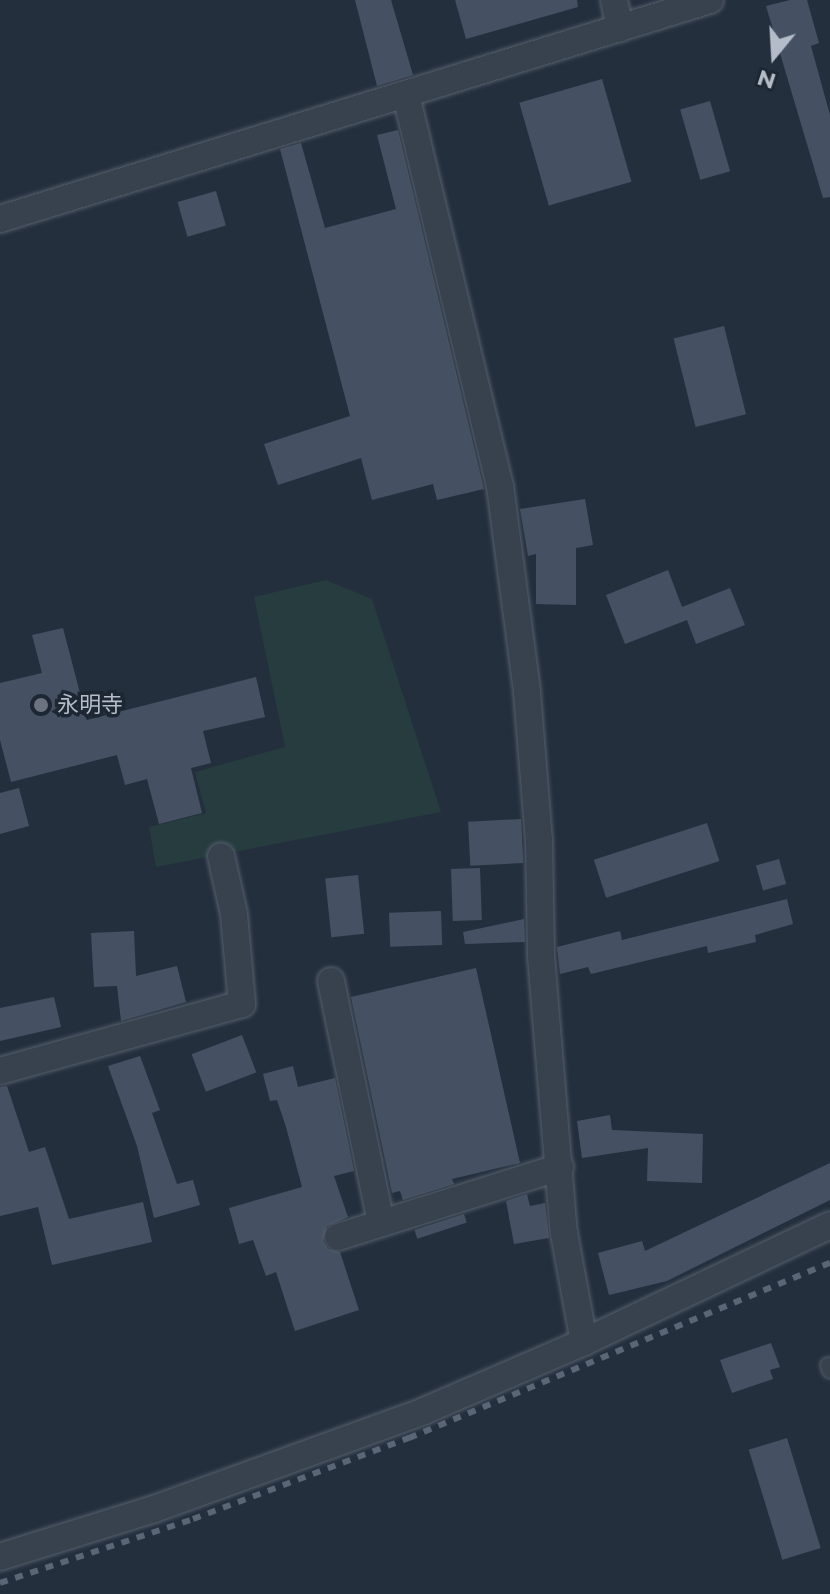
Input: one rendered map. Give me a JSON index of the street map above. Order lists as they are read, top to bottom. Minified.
{"places":["永明寺"],"north":"bottom"}
